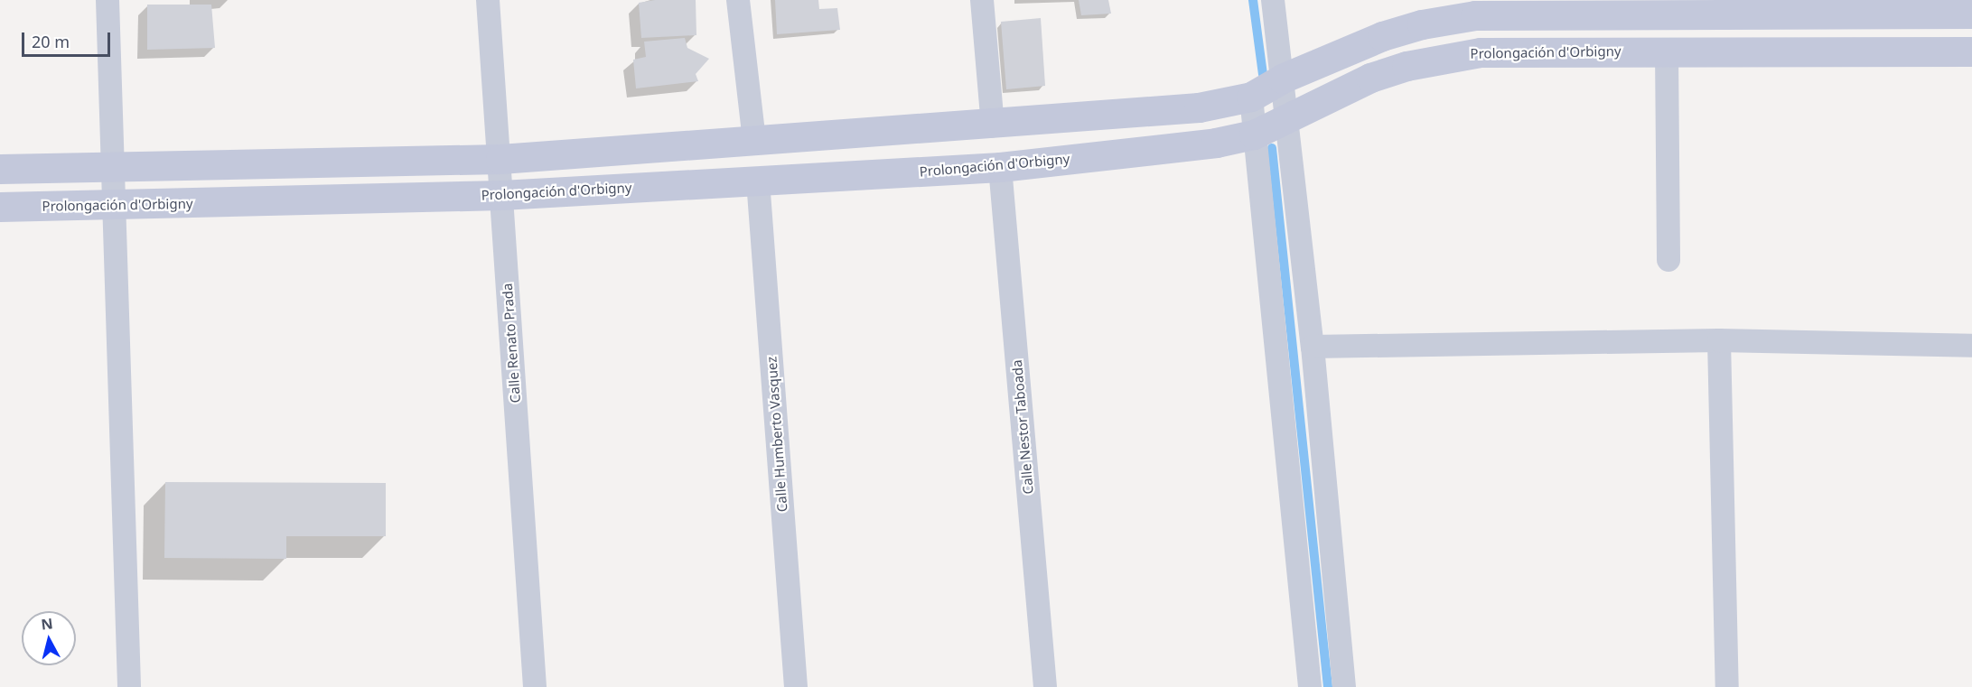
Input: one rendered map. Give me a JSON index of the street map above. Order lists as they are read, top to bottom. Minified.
{"streets":{"main road":["Prolongación d'Orbigny"],"street":["Calle Renato Prada","Calle Nestor Taboada","Calle Humberto Vasquez"]},"crossings":[["Prolongación d'Orbigny","Calle Renato Prada"],["Prolongación d'Orbigny","Calle Nestor Taboada"],["Prolongación d'Orbigny","Calle Humberto Vasquez"]],"scale_bar":"20 m","north":"top"}
